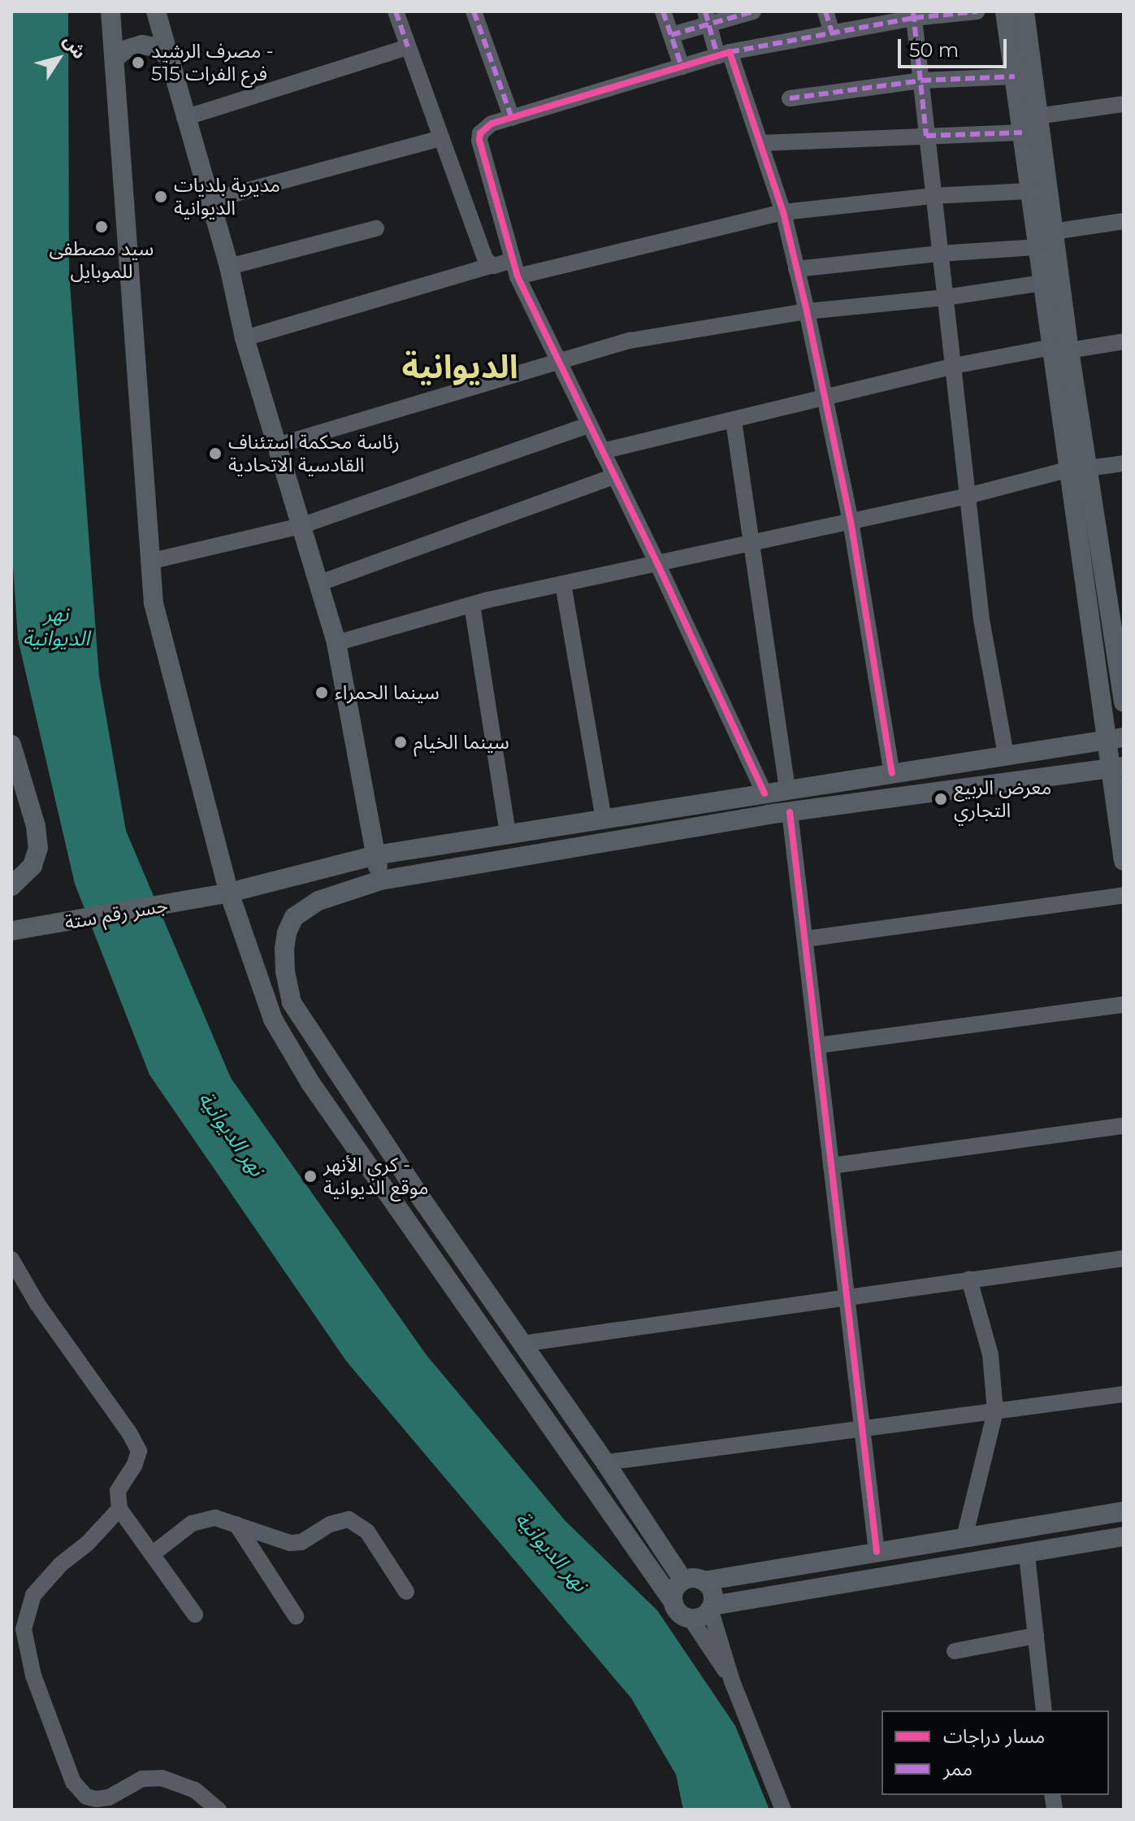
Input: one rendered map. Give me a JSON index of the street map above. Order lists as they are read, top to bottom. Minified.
{"streets":{"main road":["جسر رقم ستة"]},"districts":["الديوانية"],"water":["نهر الديوانية"],"places":["مصرف الرشيد - فرع الفرات 515","مديرية بلديات الديوانية","سيد مصطفى للموبايل","رئاسة محكمة استئناف القادسية الاتحادية","سينما الحمراء","سينما الخيام","معرض الربيع التجاري","كري الأنهر - موقع الديوانية"],"legend":["مسار دراجات","ممر"],"scale_bar":"50 m","north":"top right"}
